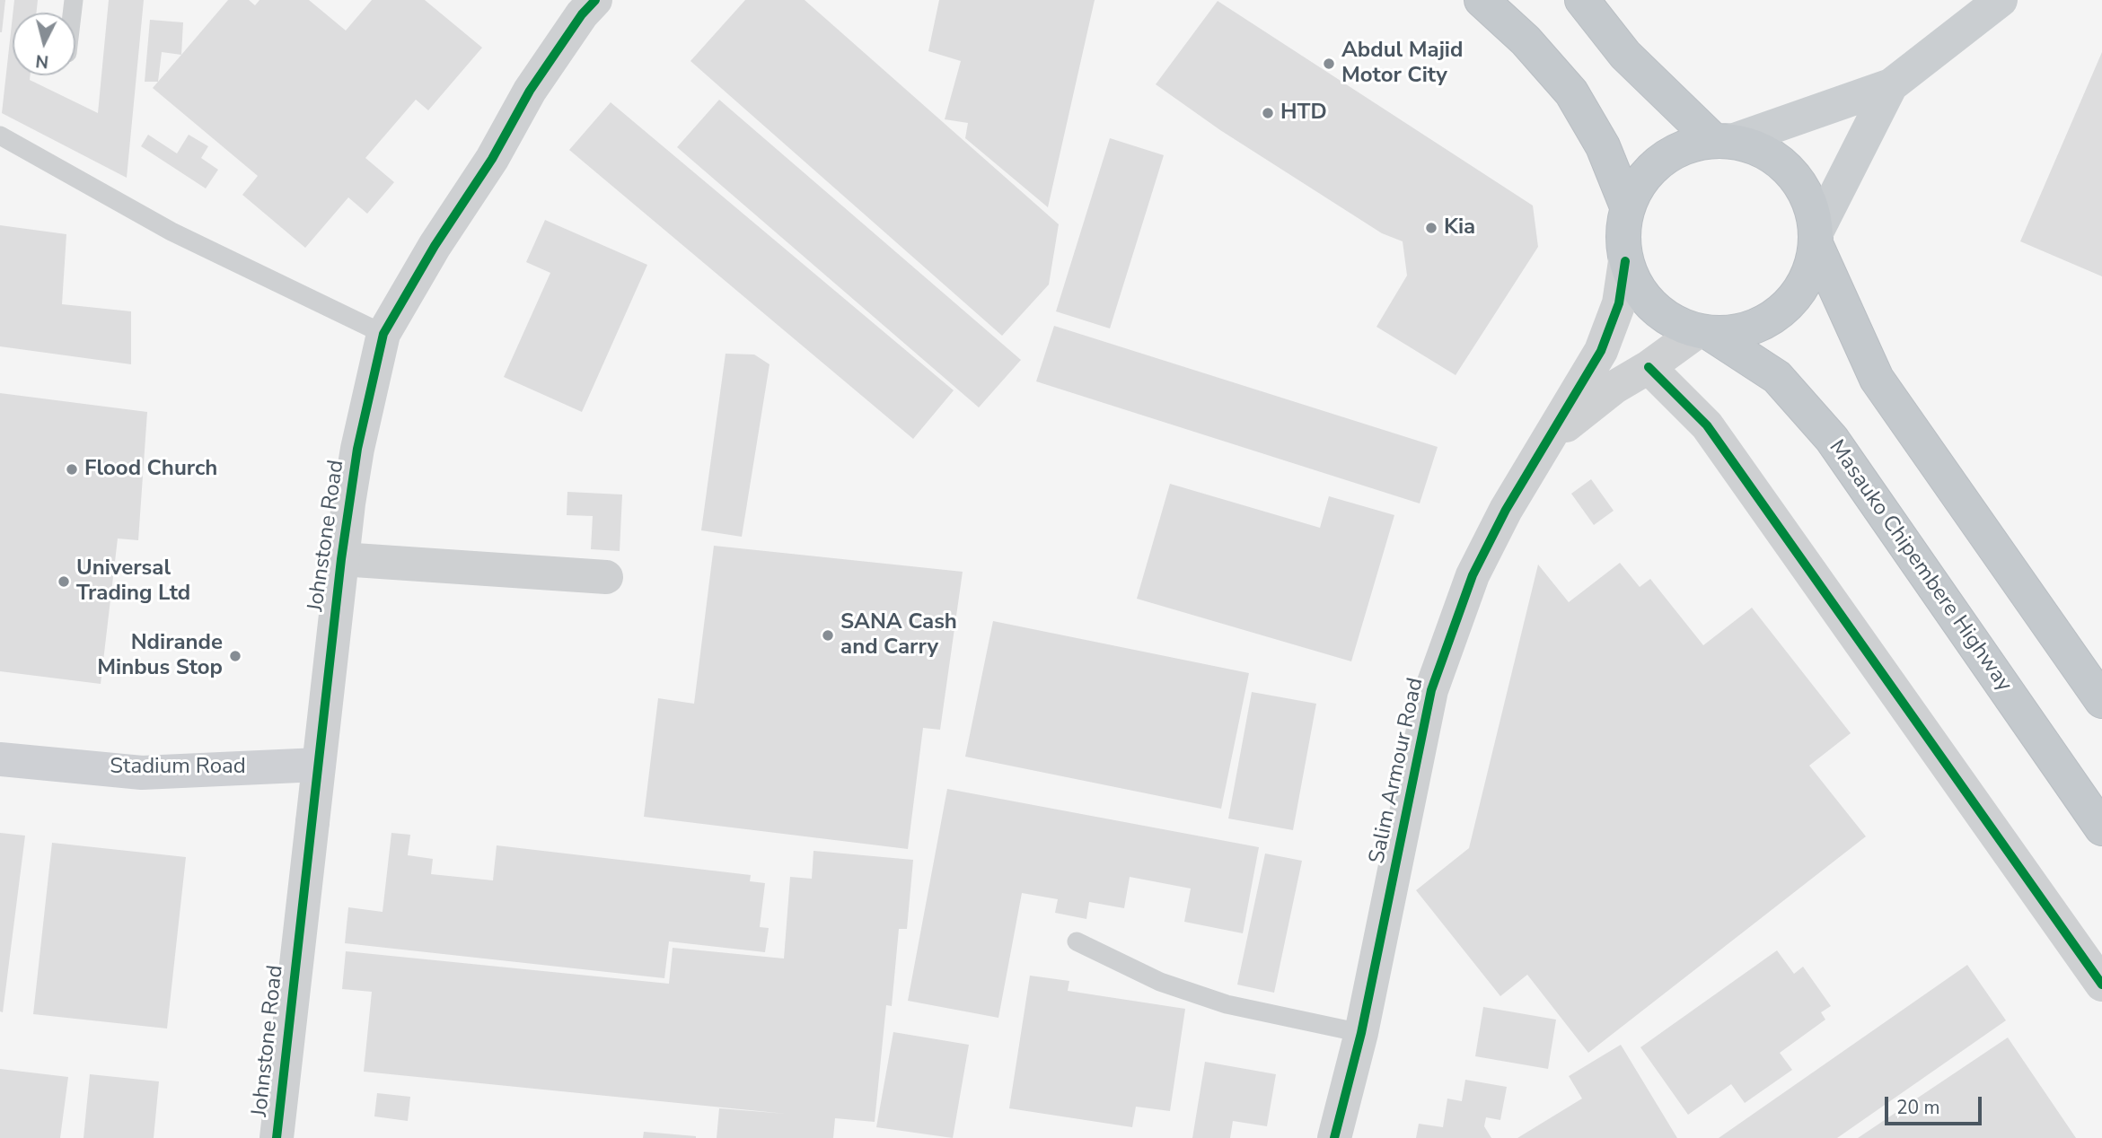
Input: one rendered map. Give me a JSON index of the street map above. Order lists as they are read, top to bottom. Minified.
{"streets":{"highway":["Masauko Chipembere Highway"],"main road":["Stadium Road"],"street":["Johnstone Road","Salim Armour Road"]},"crossings":[["Johnstone Road","Stadium Road"],["Masauko Chipembere Highway","Salim Armour Road"]],"places":["Abdul Majid Motor City","HTD","Kia","Flood Church","Universal Trading Ltd","SANA Cash and Carry","Ndirande Minbus Stop"],"scale_bar":"20 m","north":"bottom"}
